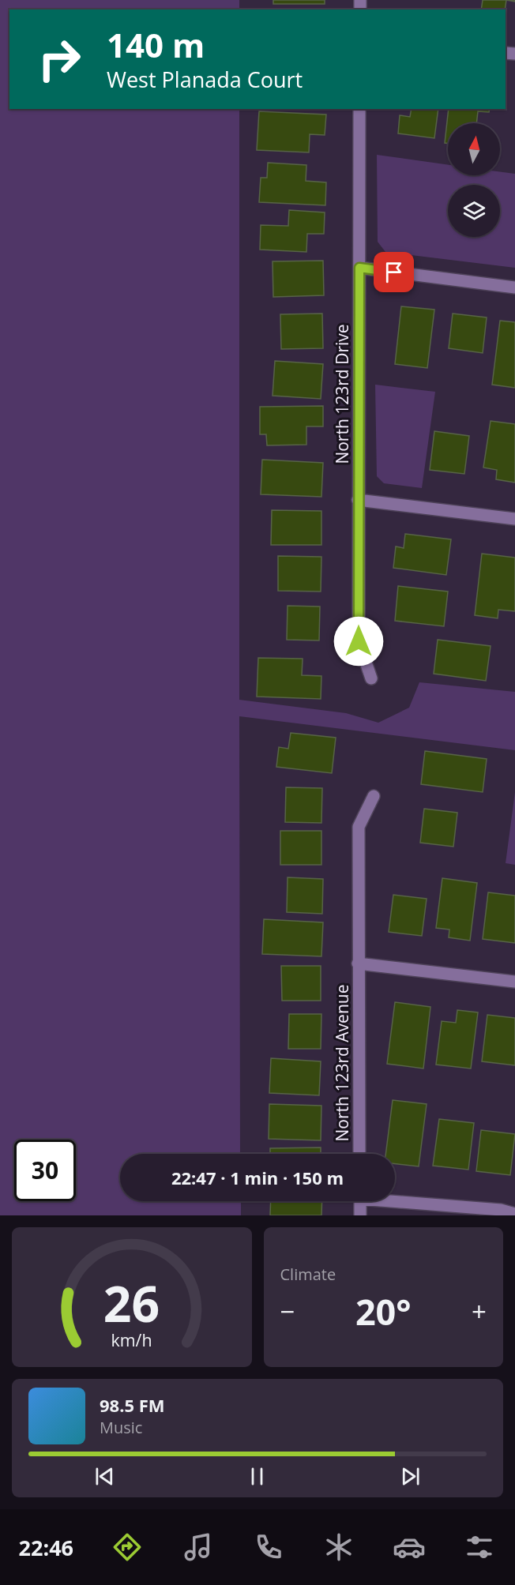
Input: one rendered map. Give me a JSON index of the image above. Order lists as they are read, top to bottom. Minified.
{"streets":{"street":["North 123rd Drive","North 123rd Avenue"]},"north":"top","page":{"turn":["140 m","West Planada Court"],"limit":"30","trip":"22:47 · 1 min · 150 m","tile":"Climate","heat":["−","20°","+"],"song":["98.5 FM","Music"],"tabs":"22:46","gauge":["26","km/h"]}}
